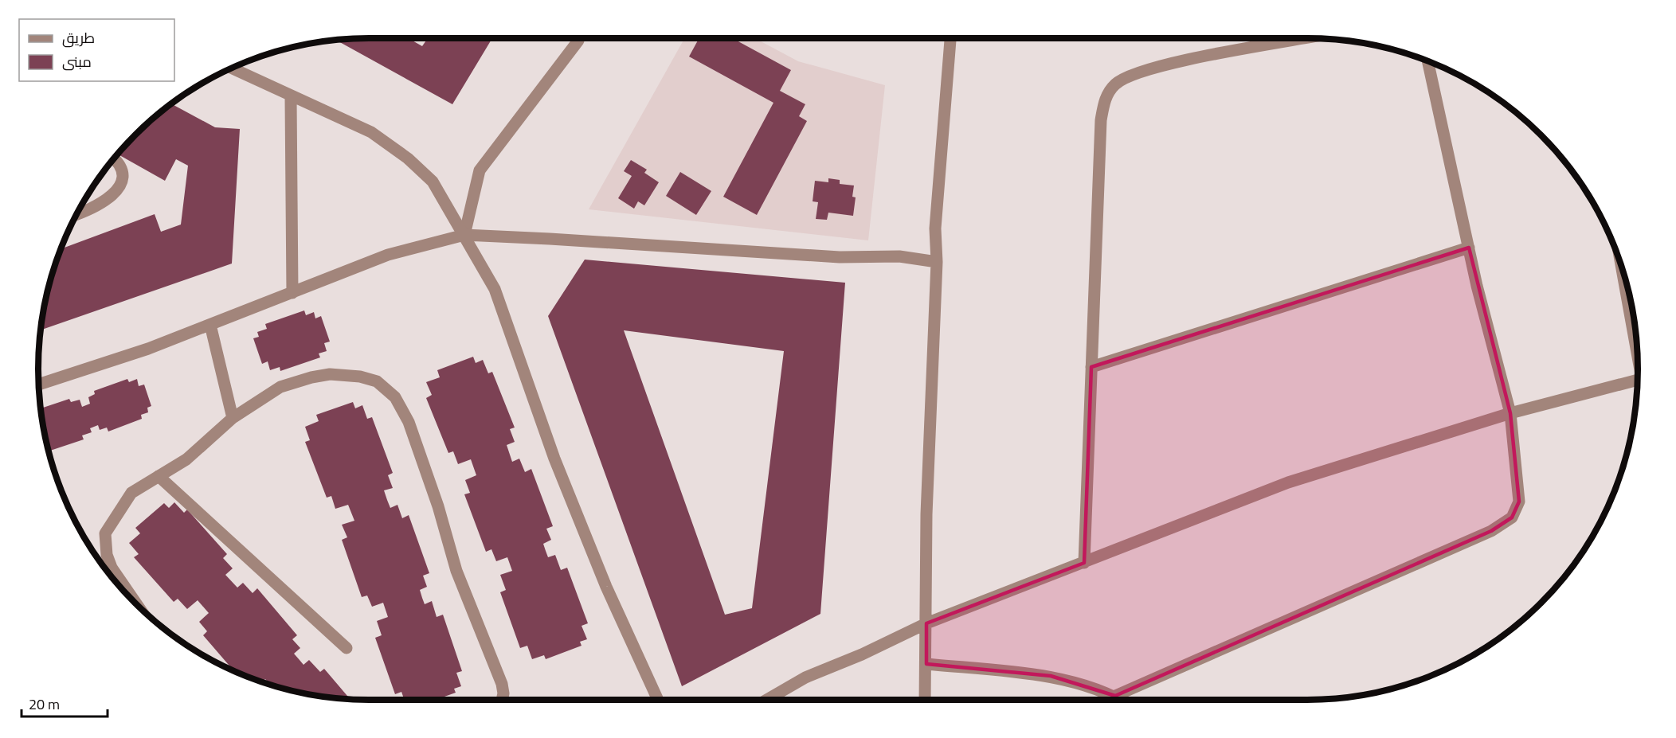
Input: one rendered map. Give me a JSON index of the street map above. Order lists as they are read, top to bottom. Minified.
{"legend":["طريق","مبنى"],"scale_bar":"20 m"}
